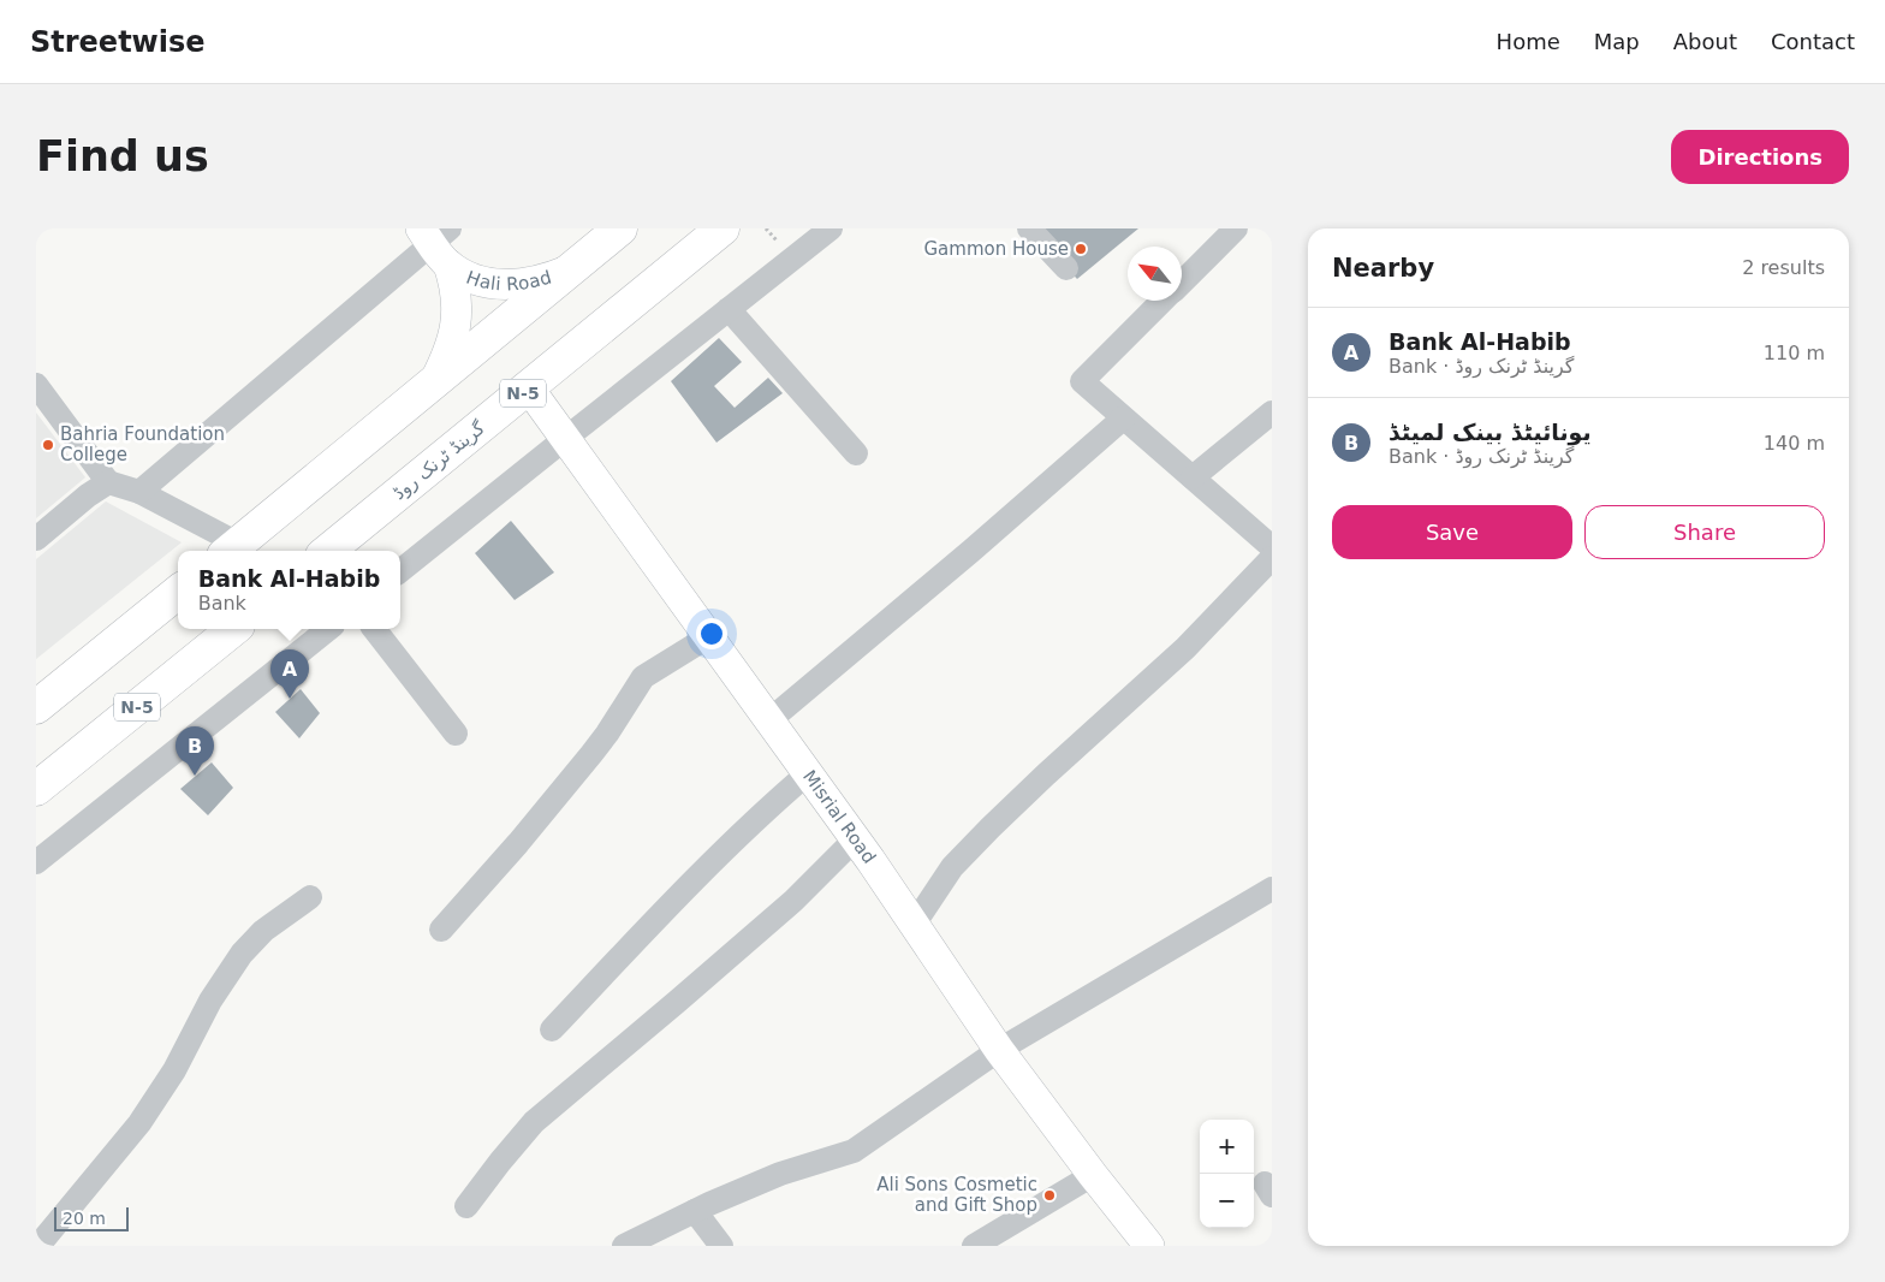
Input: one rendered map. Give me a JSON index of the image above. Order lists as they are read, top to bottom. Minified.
{"streets":{"highway":["N-5","گرینڈ ٹرنک روڈ"],"main road":["Hali Road","Misrial Road"]},"crossings":[["گرینڈ ٹرنک روڈ","Misrial Road"]],"places":["Gammon House","Bahria Foundation College","Ali Sons Cosmetic and Gift Shop"],"scale_bar":"20 m","north":"top left","page":{"header":"Streetwise","nav":["Home","Map","About","Contact"],"buttons":["Directions",["Save","Share"]],"title":"Find us","heading":["Nearby","2 results"],"list":[{"mark":"A","name":"Bank Al-Habib","note":"Bank · گرینڈ ٹرنک روڈ","value":"110 m"},{"mark":"B","name":"یونائیٹڈ بینک لمیٹڈ","note":"Bank · گرینڈ ٹرنک روڈ","value":"140 m"}],"popup":["Bank Al-Habib","Bank"],"pins":["A","B"],"map_buttons":["+","−"],"scale":"20 m"}}
